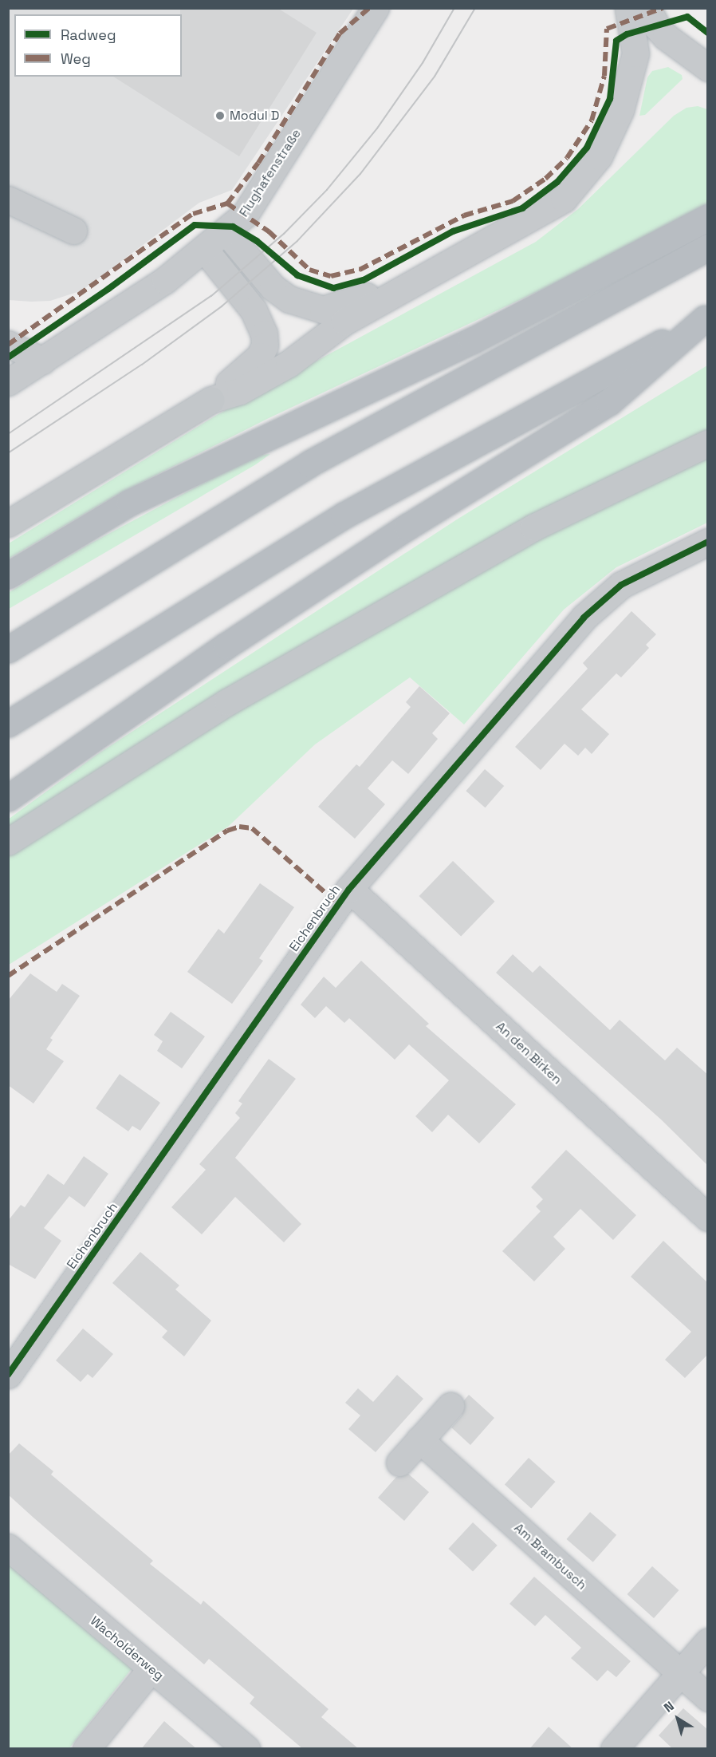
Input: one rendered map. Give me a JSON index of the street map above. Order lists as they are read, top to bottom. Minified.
{"streets":{"street":["Flughafenstraße","Eichenbruch","An den Birken","Am Brambusch","Wacholderweg"]},"crossings":[["Eichenbruch","An den Birken"]],"places":["Modul D"],"legend":["Radweg","Weg"],"north":"top left"}
